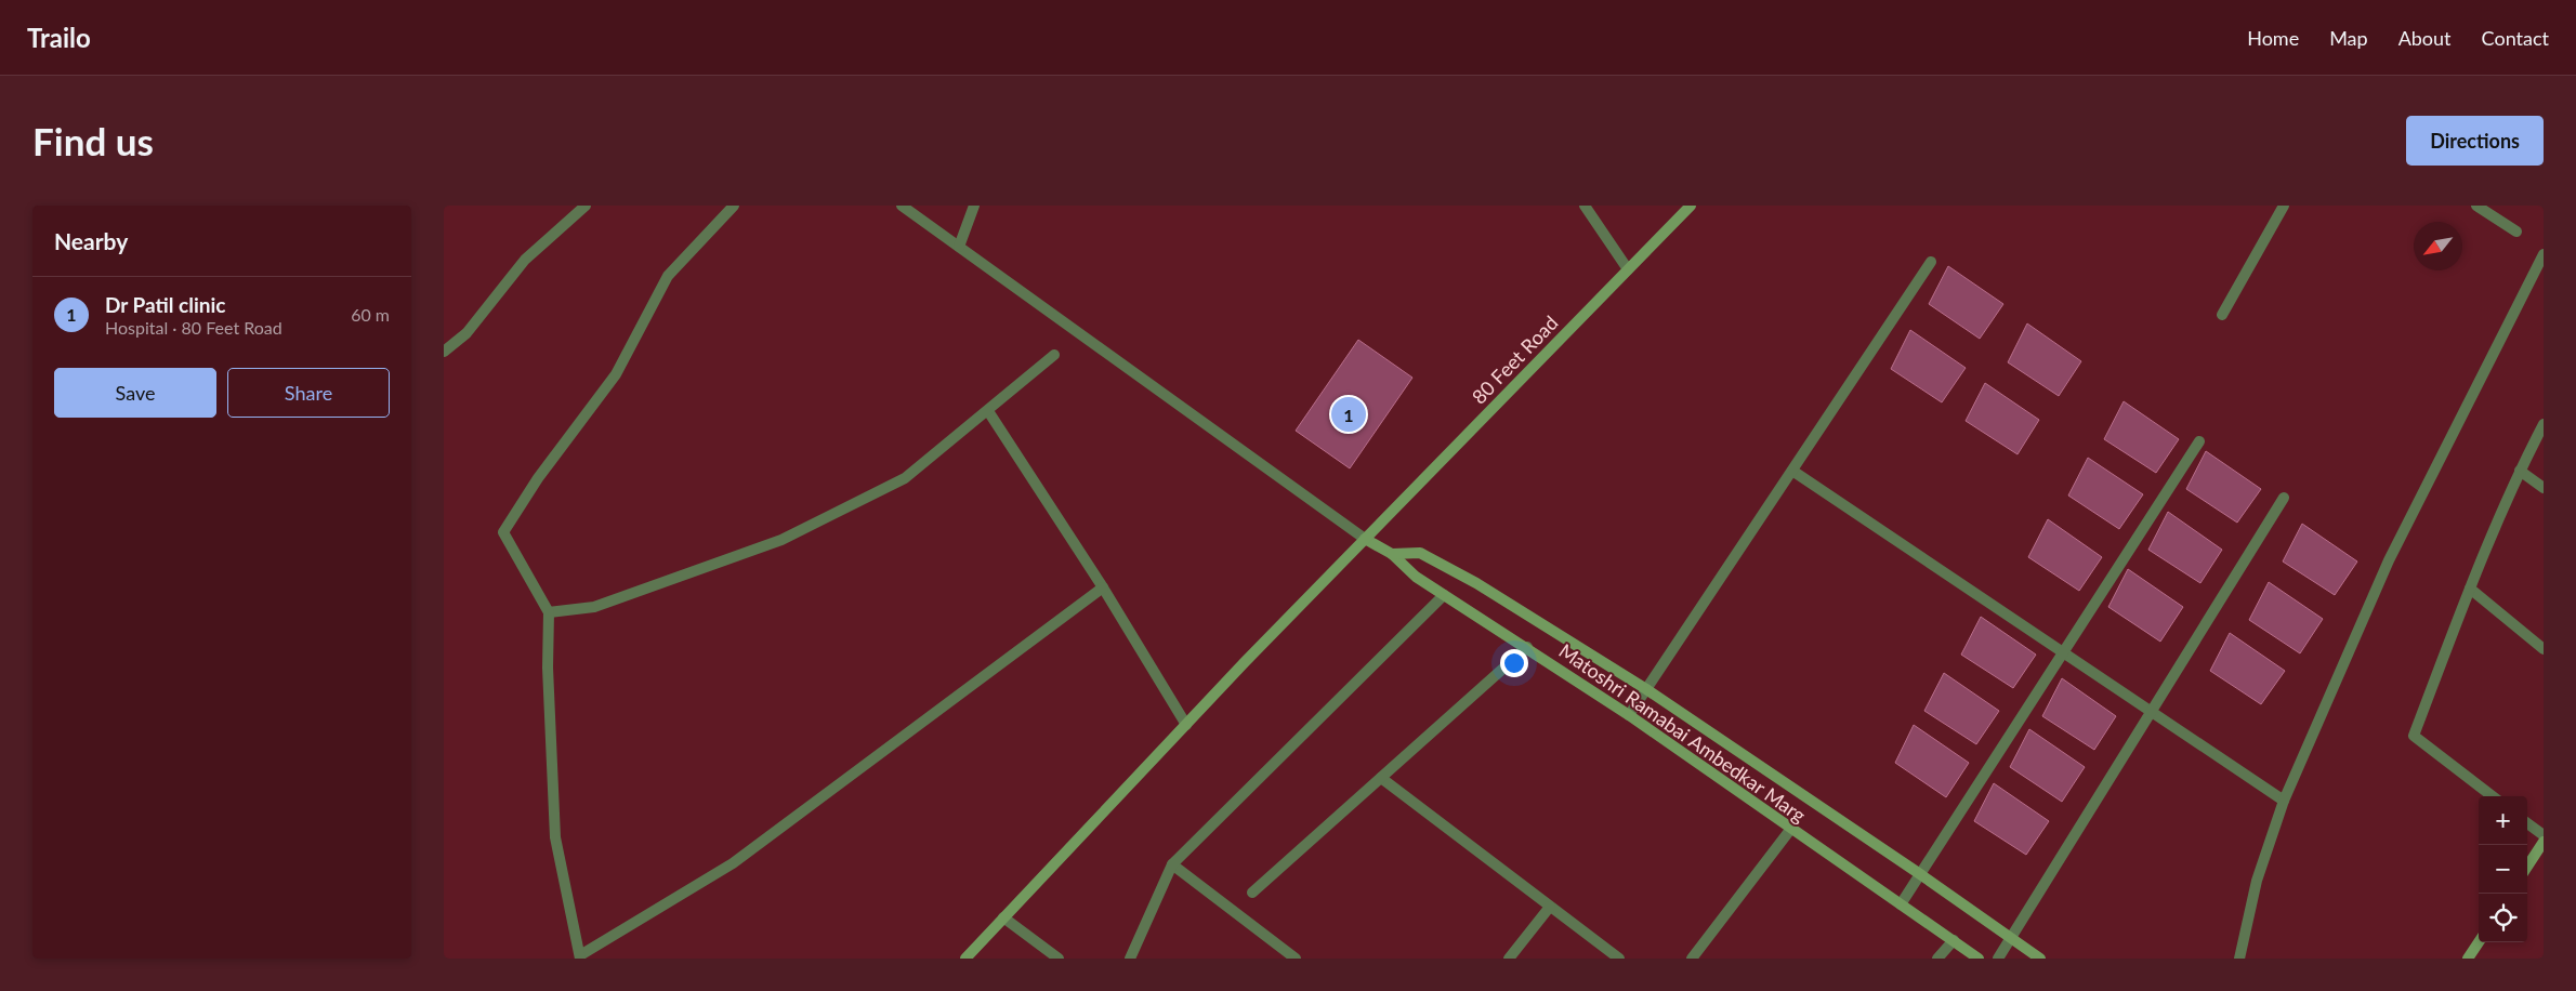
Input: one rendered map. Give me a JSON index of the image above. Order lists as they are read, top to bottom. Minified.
{"streets":{"street":["80 Feet Road","Matoshri Ramabai Ambedkar Marg"]},"crossings":[["80 Feet Road","Matoshri Ramabai Ambedkar Marg"]],"north":"bottom left","page":{"header":"Trailo","nav":["Home","Map","About","Contact"],"buttons":["Directions",["Save","Share"]],"title":"Find us","heading":"Nearby","list":[{"mark":"1","name":"Dr Patil clinic","note":"Hospital · 80 Feet Road","value":"60 m"}],"pins":"1","map_buttons":["+","−"]}}
